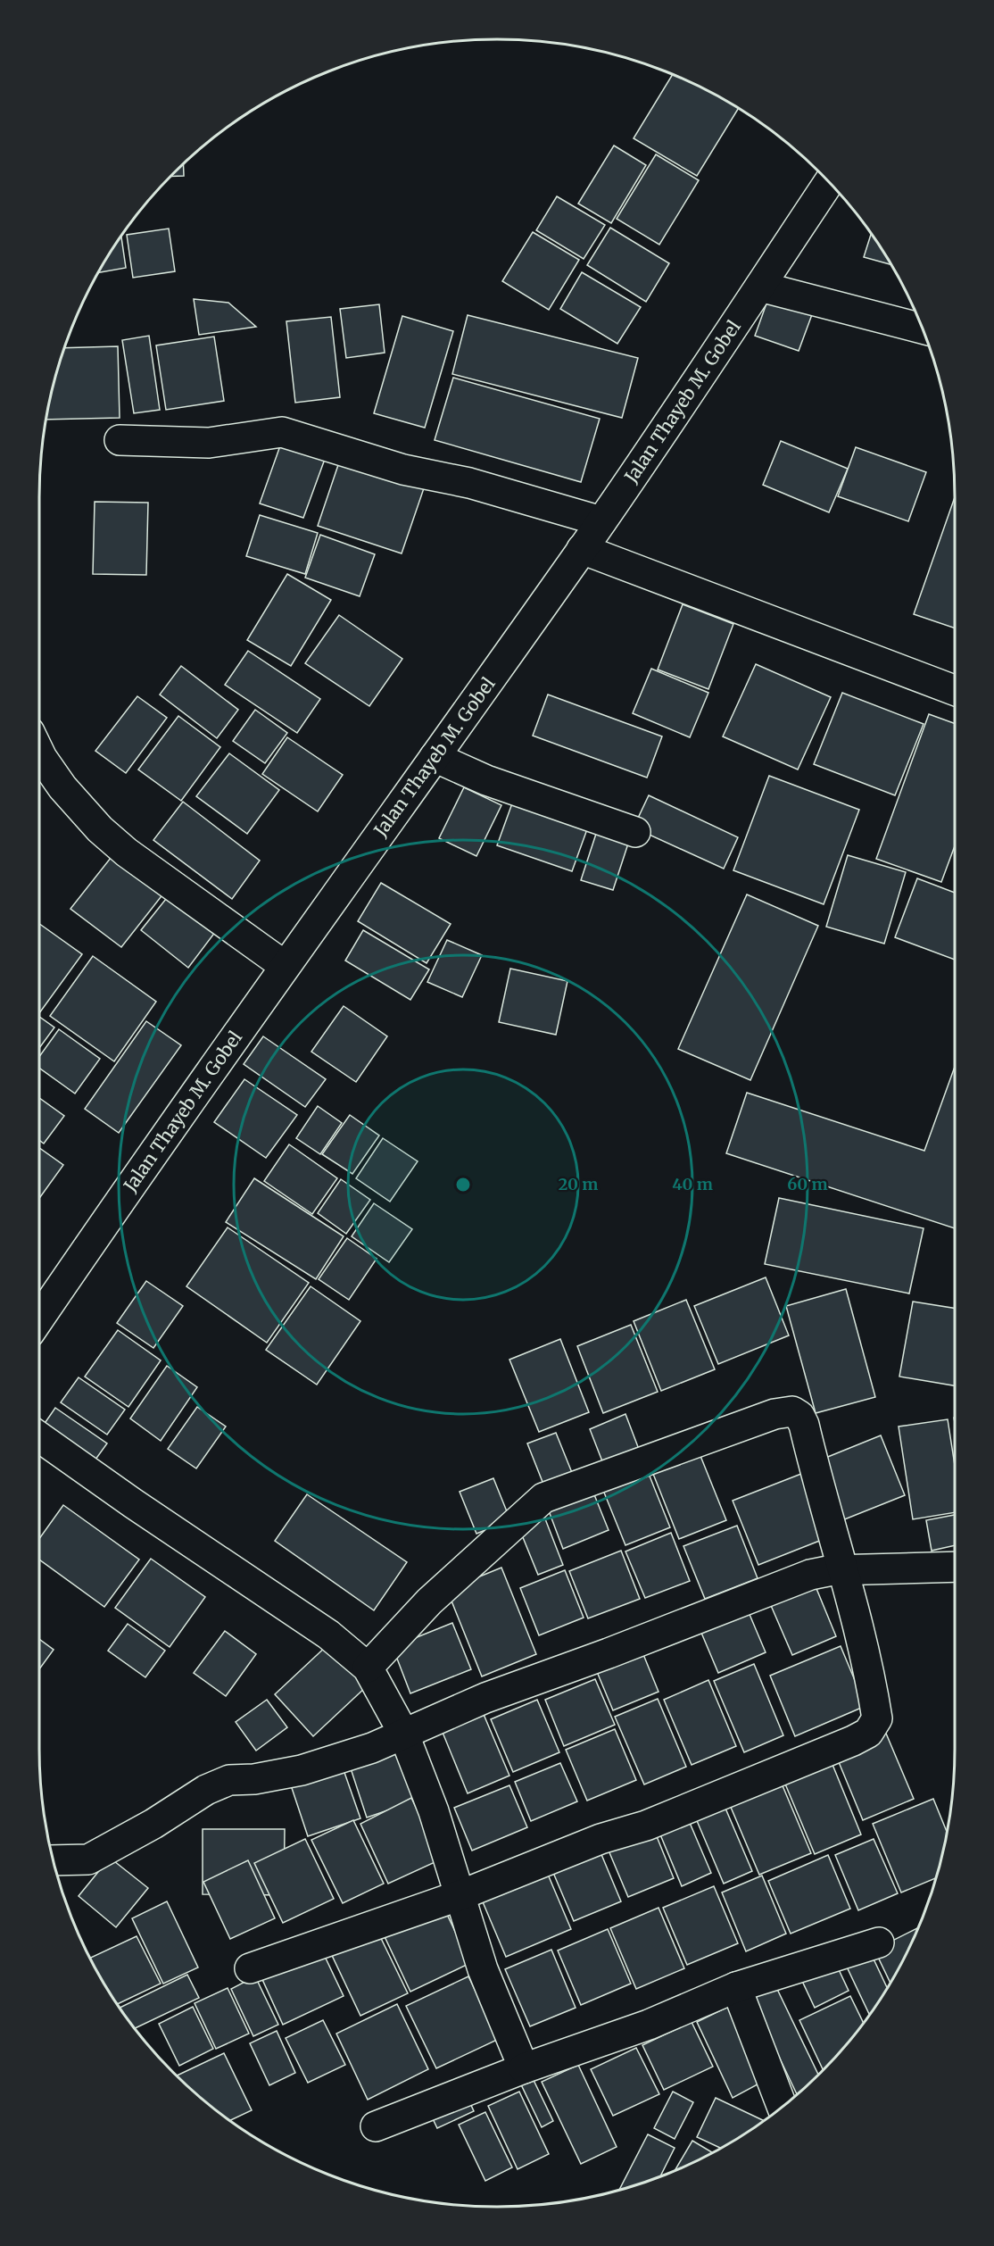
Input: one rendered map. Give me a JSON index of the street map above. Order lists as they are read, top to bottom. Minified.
{"streets":{"street":["Jalan Thayeb M. Gobel"]},"rings":["20 m","40 m","60 m"]}
